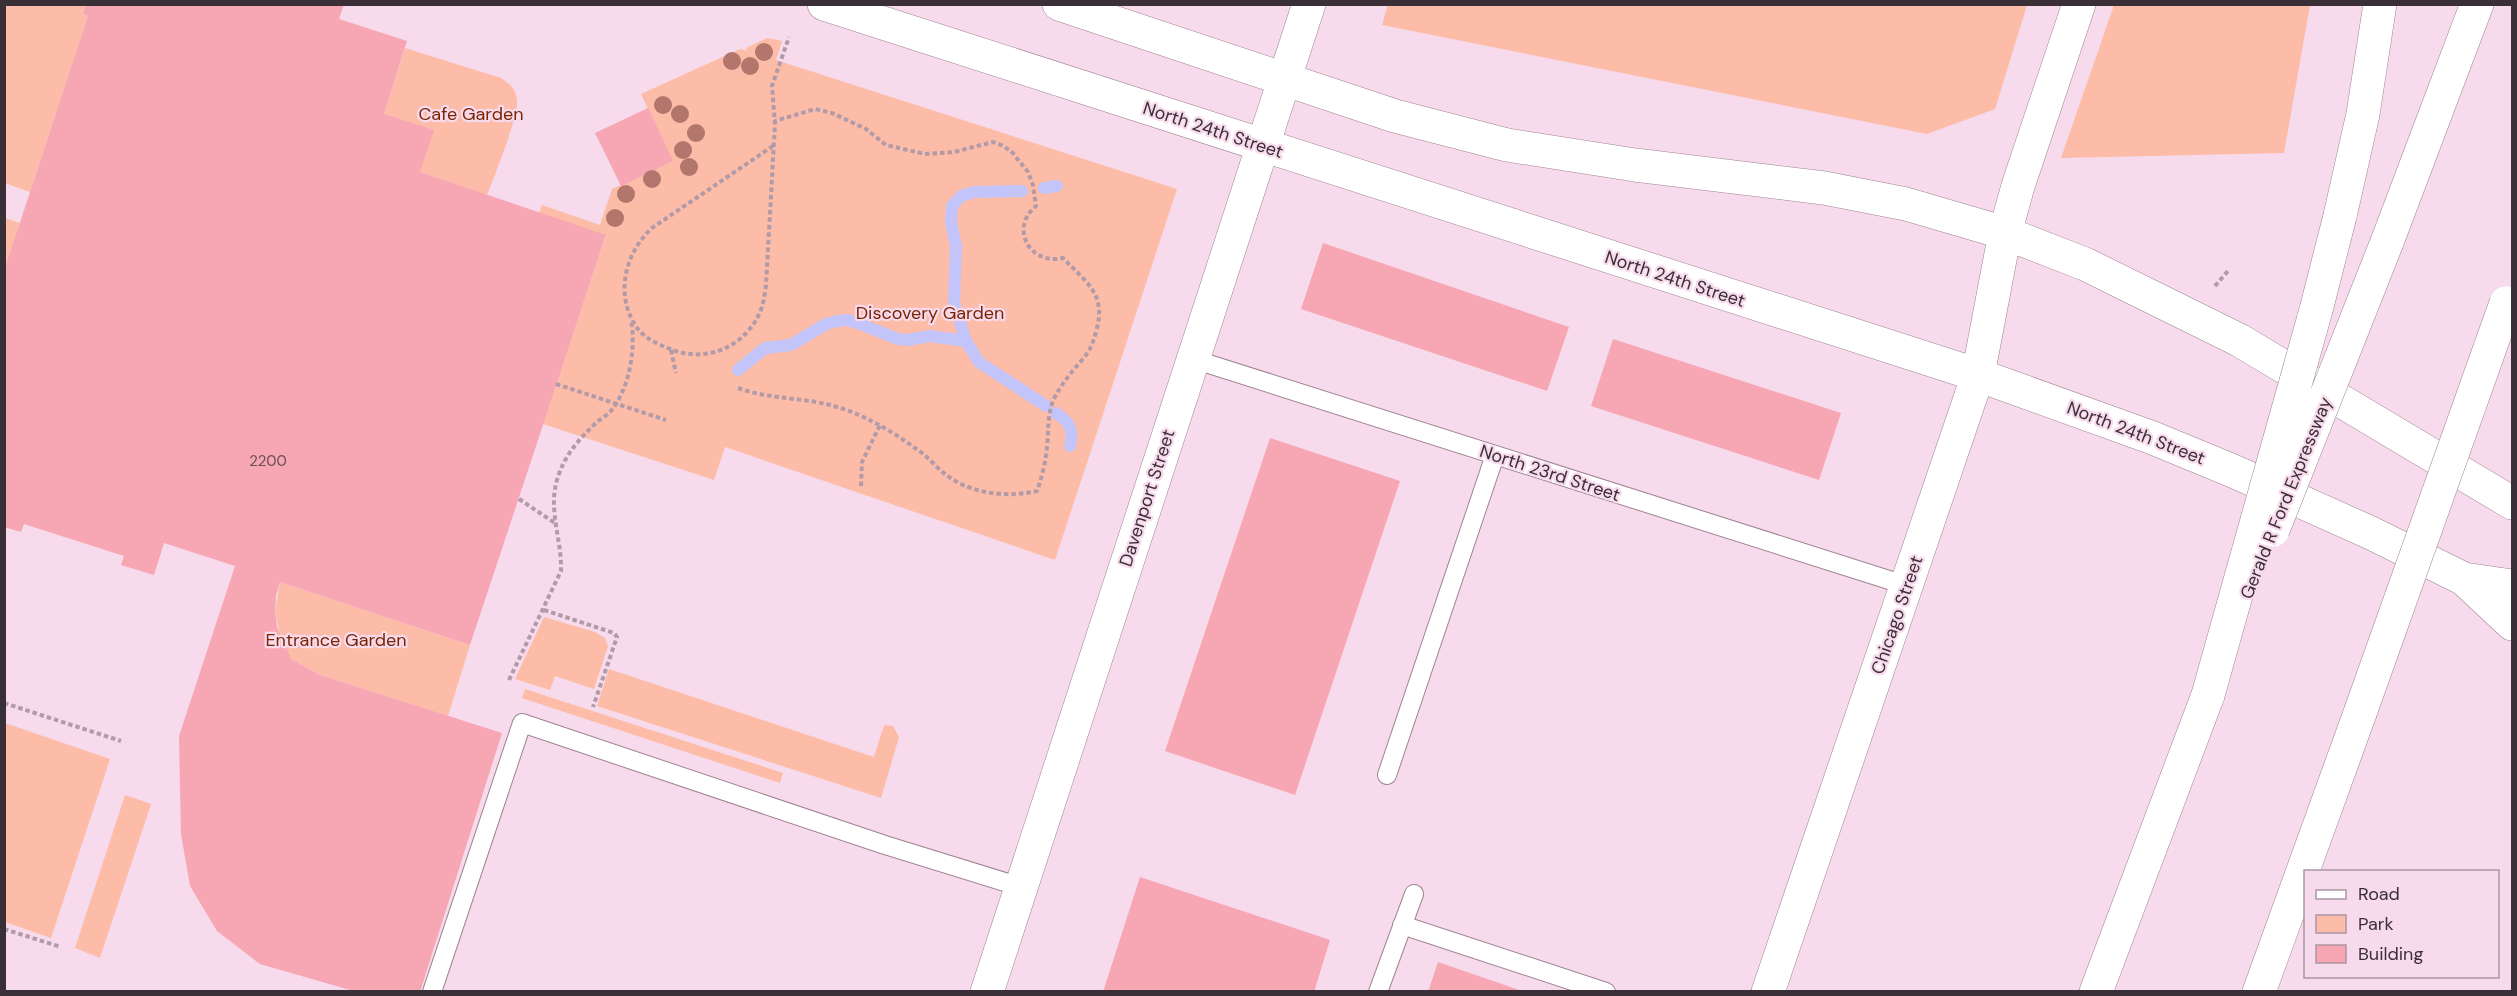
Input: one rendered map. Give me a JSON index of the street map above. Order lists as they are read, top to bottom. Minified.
{"streets":{"main road":["North 24th Street","Davenport Street","Gerald R Ford Expressway","Chicago Street"],"lane":["North 23rd Street"]},"crossings":[["North 24th Street","Davenport Street"],["North 24th Street","Chicago Street"],["North 23rd Street","Davenport Street"],["North 23rd Street","Chicago Street"]],"parks":["Cafe Garden","Discovery Garden","Entrance Garden"],"house_numbers":["2200"],"legend":["Road","Park","Building"]}
